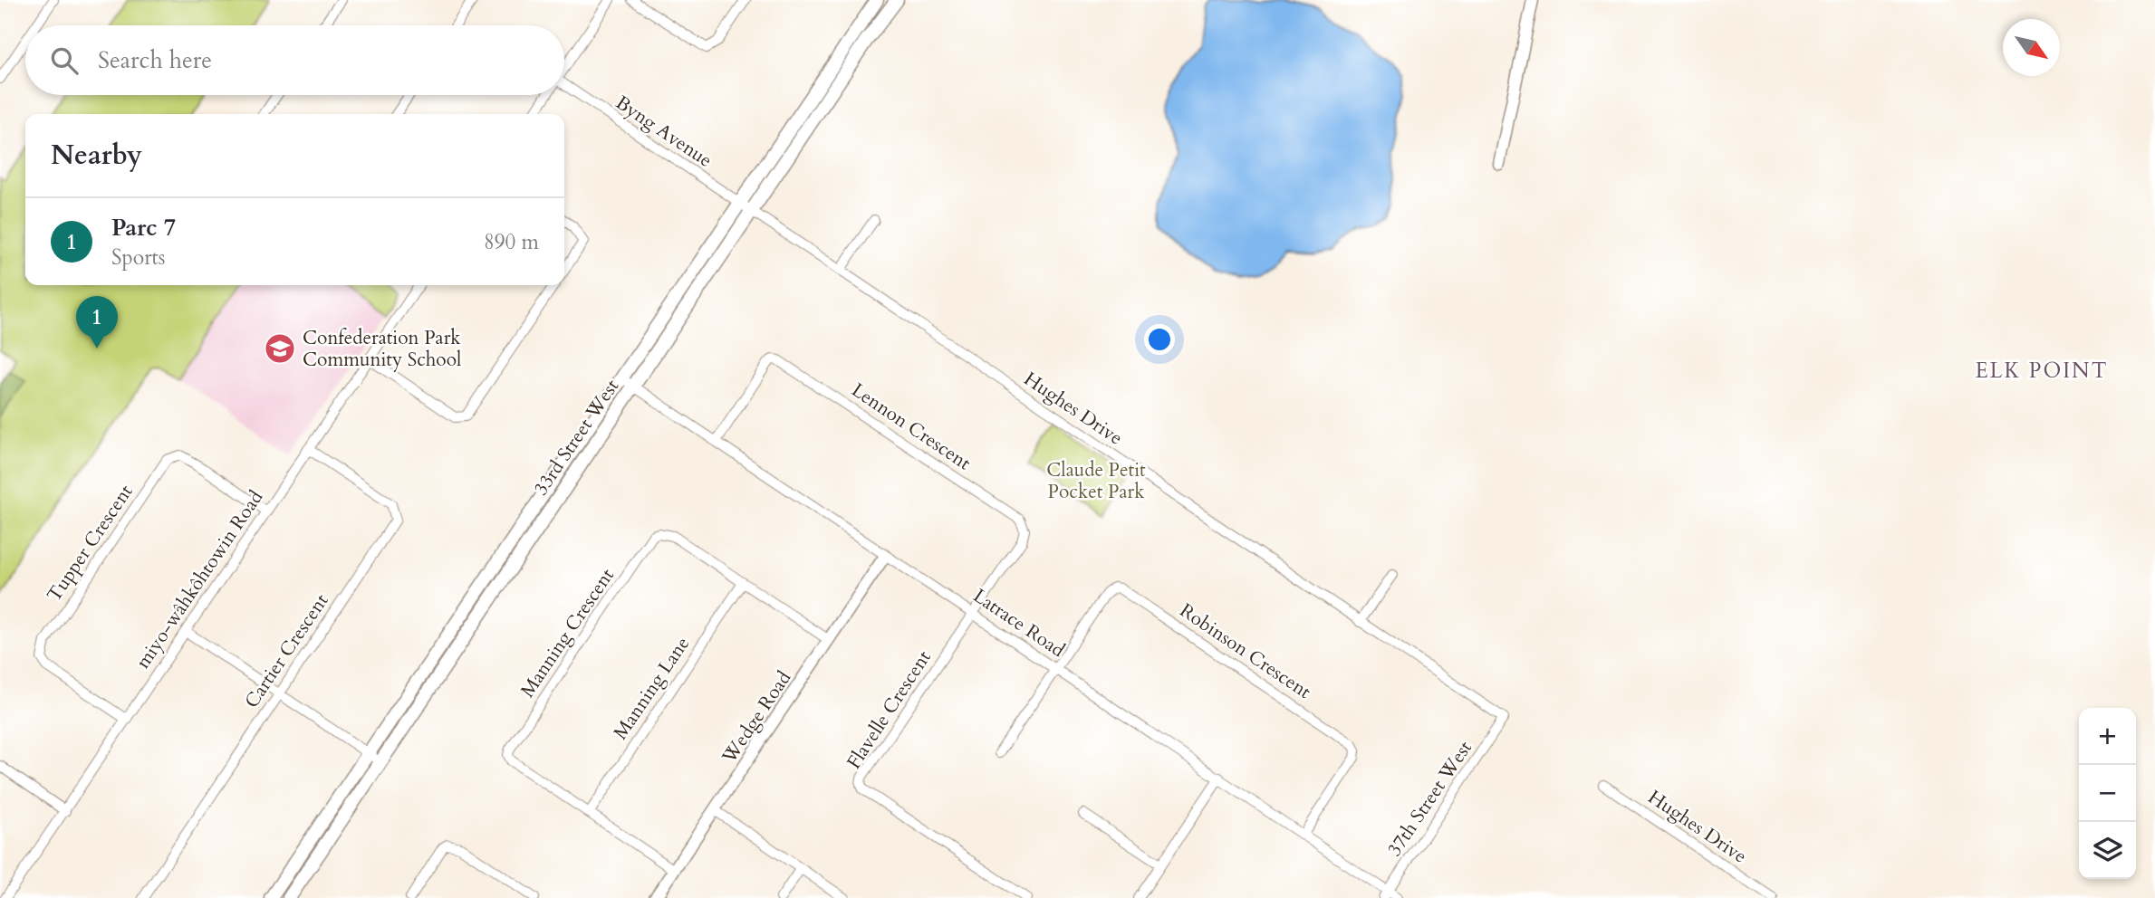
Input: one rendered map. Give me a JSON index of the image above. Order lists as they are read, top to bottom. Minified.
{"streets":{"main road":["33rd Street West"],"street":["Byng Avenue","Hughes Drive","Lennon Crescent","Tupper Crescent","miyo-wâhkôhtowin Road","Latrace Road","Manning Crescent","Cartier Crescent","Robinson Crescent","Manning Lane","Flavelle Crescent","Wedge Road","37th Street West"]},"crossings":[["Byng Avenue","Hughes Drive"],["Byng Avenue","33rd Street West"],["Hughes Drive","33rd Street West"],["Hughes Drive","37th Street West"],["Lennon Crescent","Latrace Road"],["Lennon Crescent","Flavelle Crescent"],["33rd Street West","Latrace Road"],["Tupper Crescent","miyo-wâhkôhtowin Road"],["miyo-wâhkôhtowin Road","Cartier Crescent"],["Latrace Road","Robinson Crescent"],["Latrace Road","Flavelle Crescent"],["Latrace Road","Wedge Road"],["Latrace Road","37th Street West"],["Manning Crescent","Manning Lane"],["Manning Crescent","Wedge Road"]],"districts":["ELK POINT"],"parks":["Claude Petit Pocket Park"],"places":{"school or university":["Confederation Park Community School"]},"north":"bottom right","page":{"search":"Search here","heading":"Nearby","list":[{"mark":"1","name":"Parc 7","note":"Sports","value":"890 m"}],"pins":"1","map_buttons":["+","−"]}}
